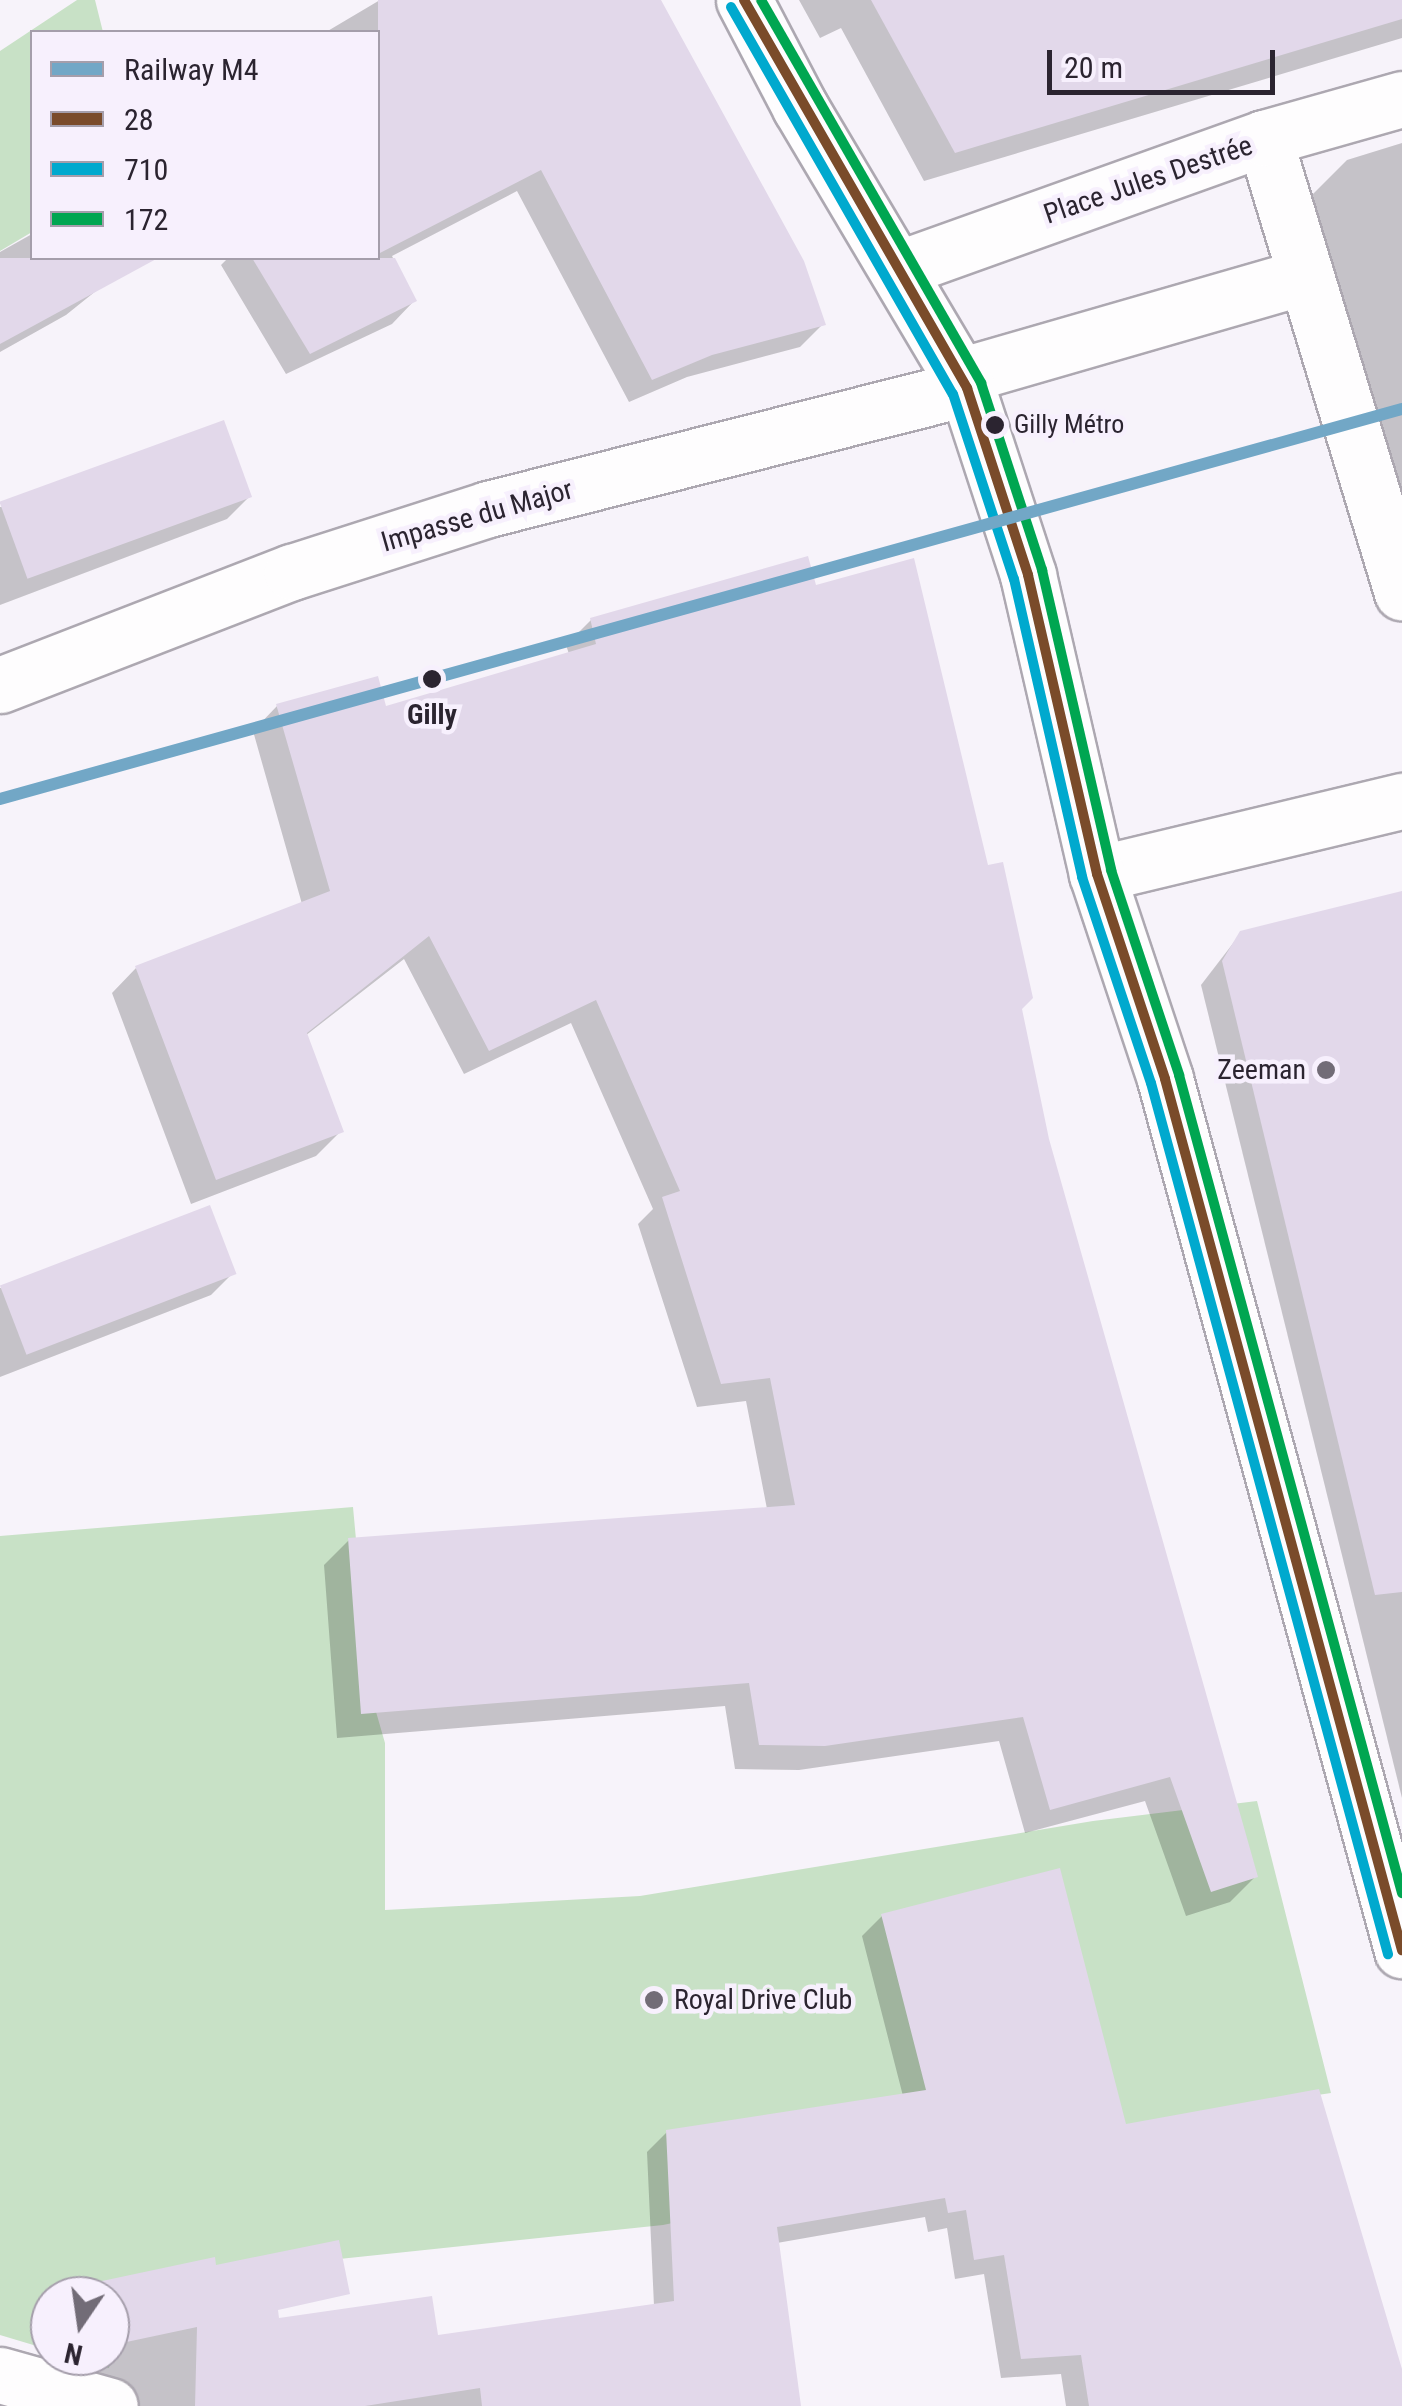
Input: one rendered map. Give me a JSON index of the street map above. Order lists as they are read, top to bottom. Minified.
{"streets":{"street":["Place Jules Destrée","Impasse du Major"]},"places":["Gilly Métro","Gilly","Zeeman","Royal Drive Club"],"lines":["transit line 28","transit line 172","transit line 710","rail line M4"],"legend":["Railway M4","28","710","172"],"scale_bar":"20 m","north":"bottom"}
